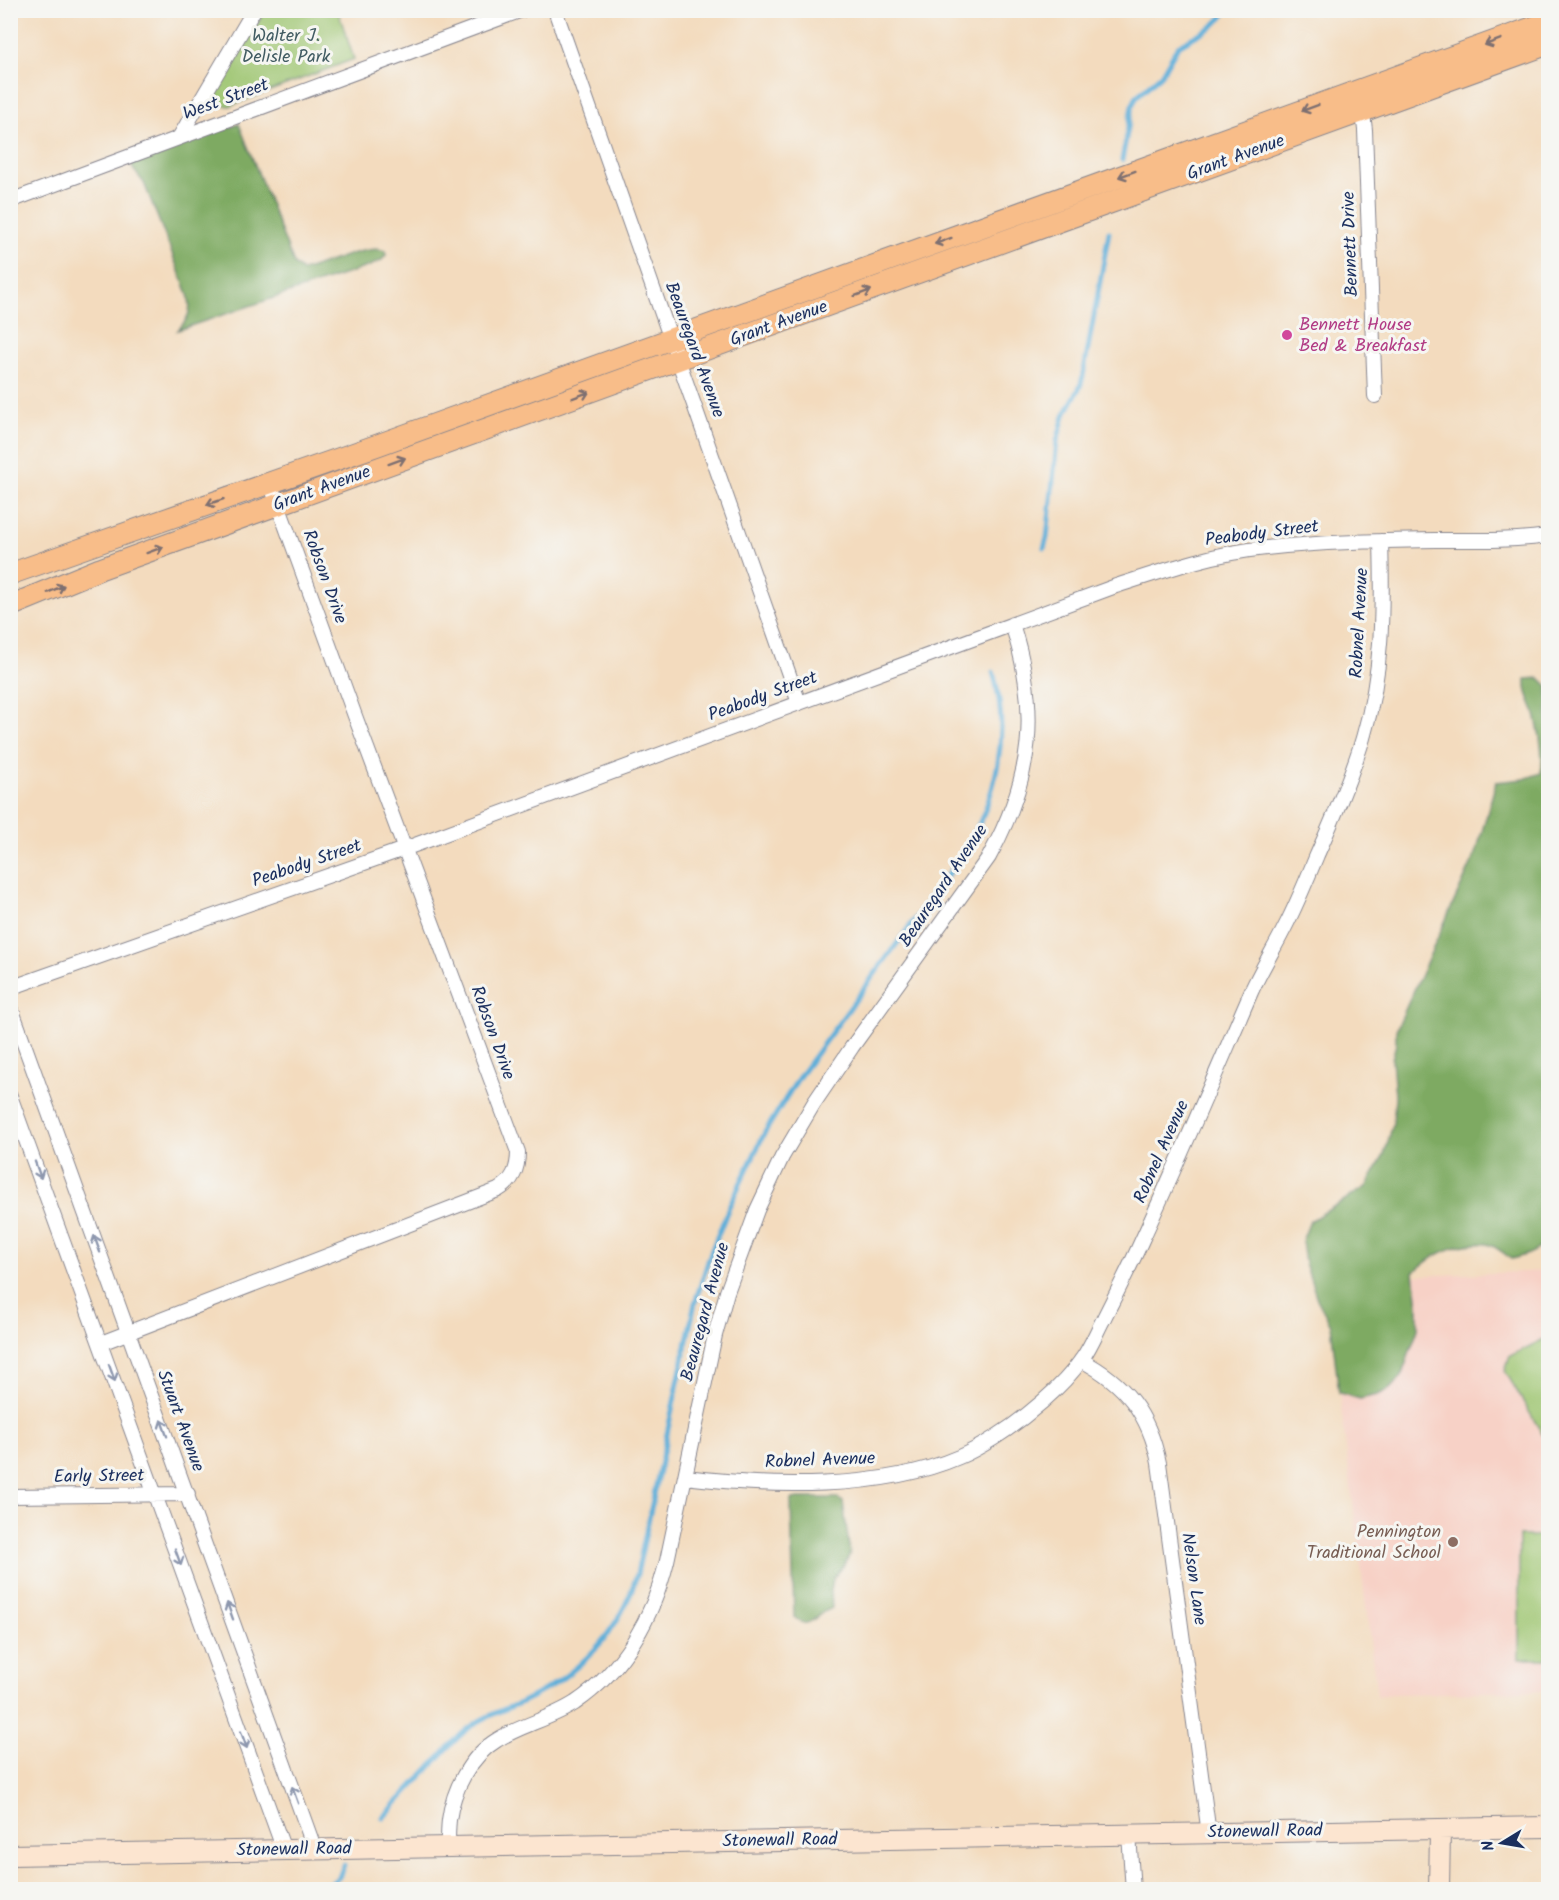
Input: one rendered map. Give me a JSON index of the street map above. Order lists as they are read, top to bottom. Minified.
{"streets":{"main road":["Grant Avenue"],"street":["West Street","Bennett Drive","Beauregard Avenue","Peabody Street","Robson Drive","Robnel Avenue","Stuart Avenue","Early Street","Nelson Lane","Stonewall Road"]},"crossings":[["Grant Avenue","Bennett Drive"],["Grant Avenue","Beauregard Avenue"],["Grant Avenue","Robson Drive"],["Beauregard Avenue","Peabody Street"],["Beauregard Avenue","Robnel Avenue"],["Beauregard Avenue","Stonewall Road"],["Peabody Street","Robson Drive"],["Peabody Street","Robnel Avenue"],["Robson Drive","Stuart Avenue"],["Robnel Avenue","Nelson Lane"],["Stuart Avenue","Early Street"],["Stuart Avenue","Stonewall Road"],["Nelson Lane","Stonewall Road"]],"parks":["Walter J. Delisle Park"],"places":["Bennett House Bed & Breakfast","Pennington Traditional School"],"north":"left"}
